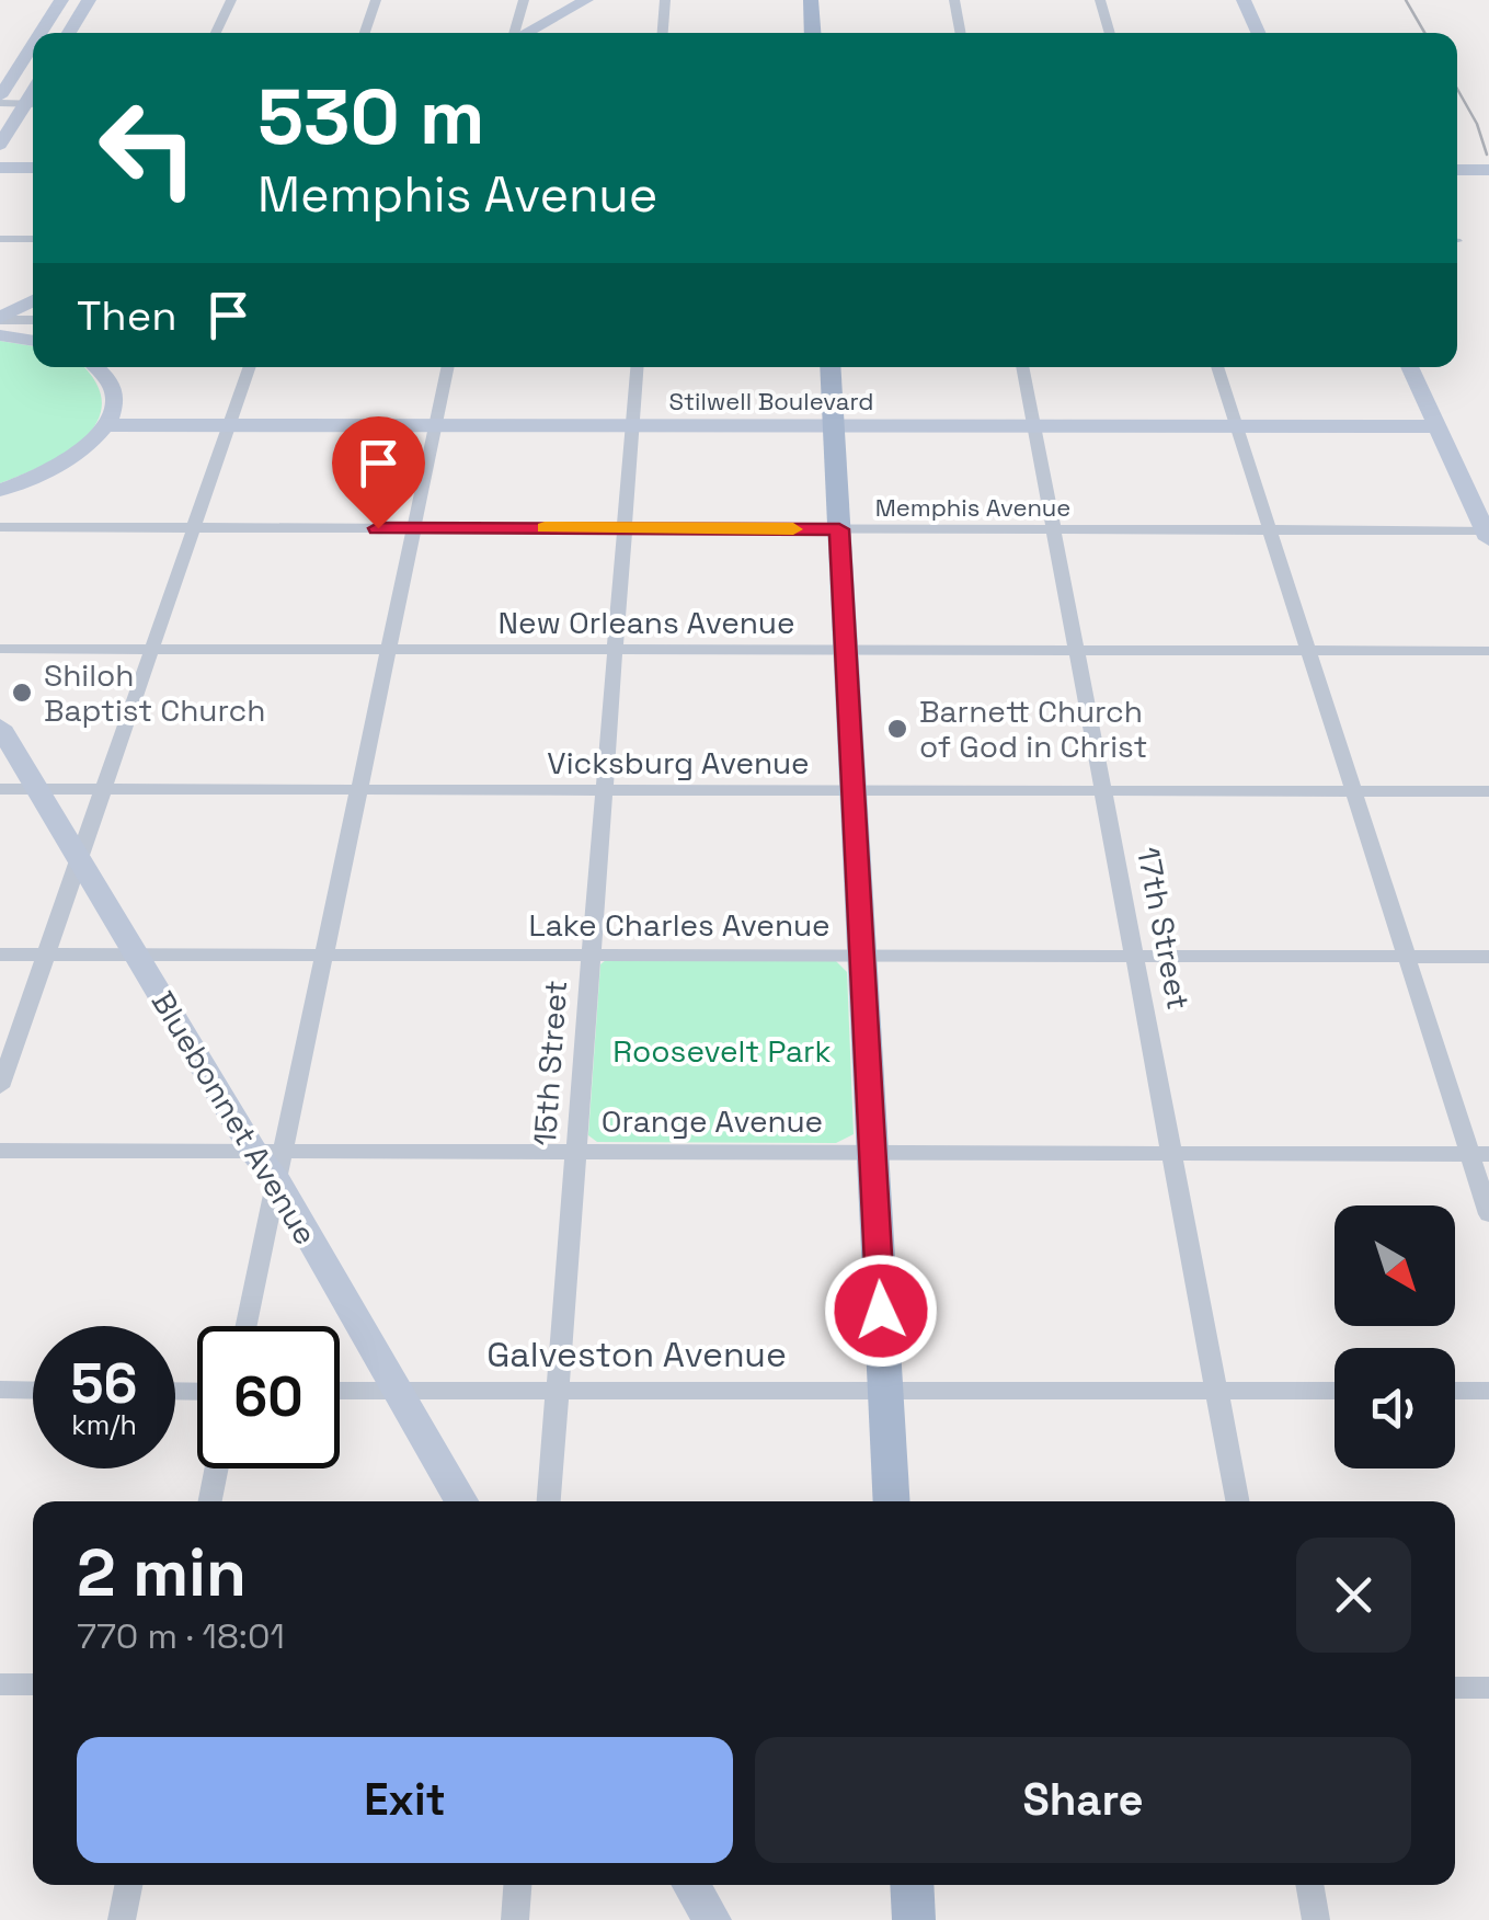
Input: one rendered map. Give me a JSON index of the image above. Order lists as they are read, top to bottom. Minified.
{"streets":{"street":["Stilwell Boulevard","Memphis Avenue","New Orleans Avenue","Vicksburg Avenue","Lake Charles Avenue","17th Street","15th Street","Bluebonnet Avenue","Orange Avenue","Galveston Avenue"]},"crossings":[["Stilwell Boulevard","17th Street"],["Stilwell Boulevard","15th Street"],["Memphis Avenue","17th Street"],["Memphis Avenue","15th Street"],["New Orleans Avenue","17th Street"],["New Orleans Avenue","15th Street"],["Vicksburg Avenue","17th Street"],["Vicksburg Avenue","15th Street"],["Vicksburg Avenue","Bluebonnet Avenue"],["Lake Charles Avenue","17th Street"],["Lake Charles Avenue","15th Street"],["Lake Charles Avenue","Bluebonnet Avenue"],["17th Street","Orange Avenue"],["17th Street","Galveston Avenue"],["15th Street","Orange Avenue"],["15th Street","Galveston Avenue"],["Bluebonnet Avenue","Orange Avenue"],["Bluebonnet Avenue","Galveston Avenue"]],"parks":["Roosevelt Park"],"places":["Shiloh Baptist Church","Barnett Church of God in Christ"],"north":"bottom right","page":{"turn":["530 m","Memphis Avenue"],"then":"Then","speed":"56 km/h","limit":"60","heading":["2 min","770 m · 18:01"],"buttons":["Exit","Share"]}}
